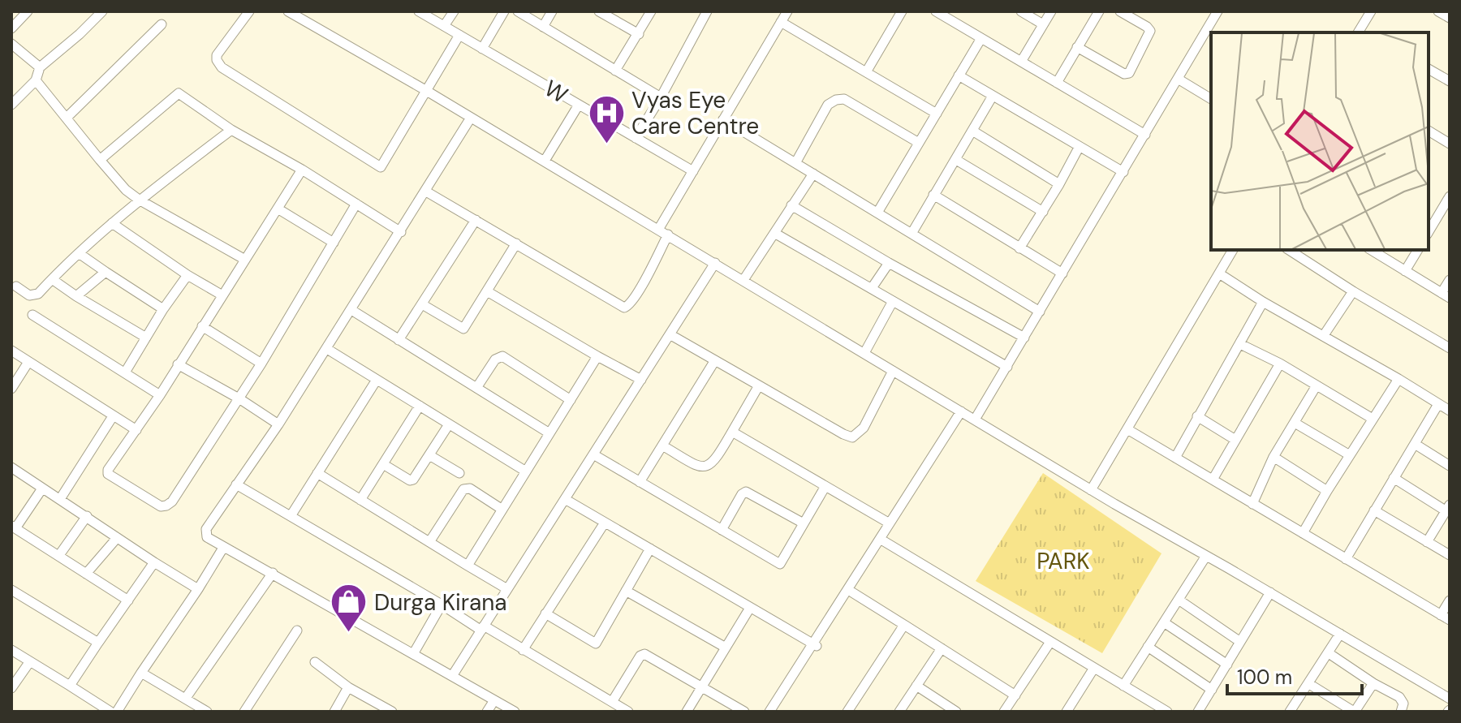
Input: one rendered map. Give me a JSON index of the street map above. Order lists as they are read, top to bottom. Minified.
{"streets":{"street":["W"]},"parks":["PARK"],"places":{"hospital":["Vyas Eye Care Centre"],"shop":["Durga Kirana"]},"scale_bar":"100 m"}
